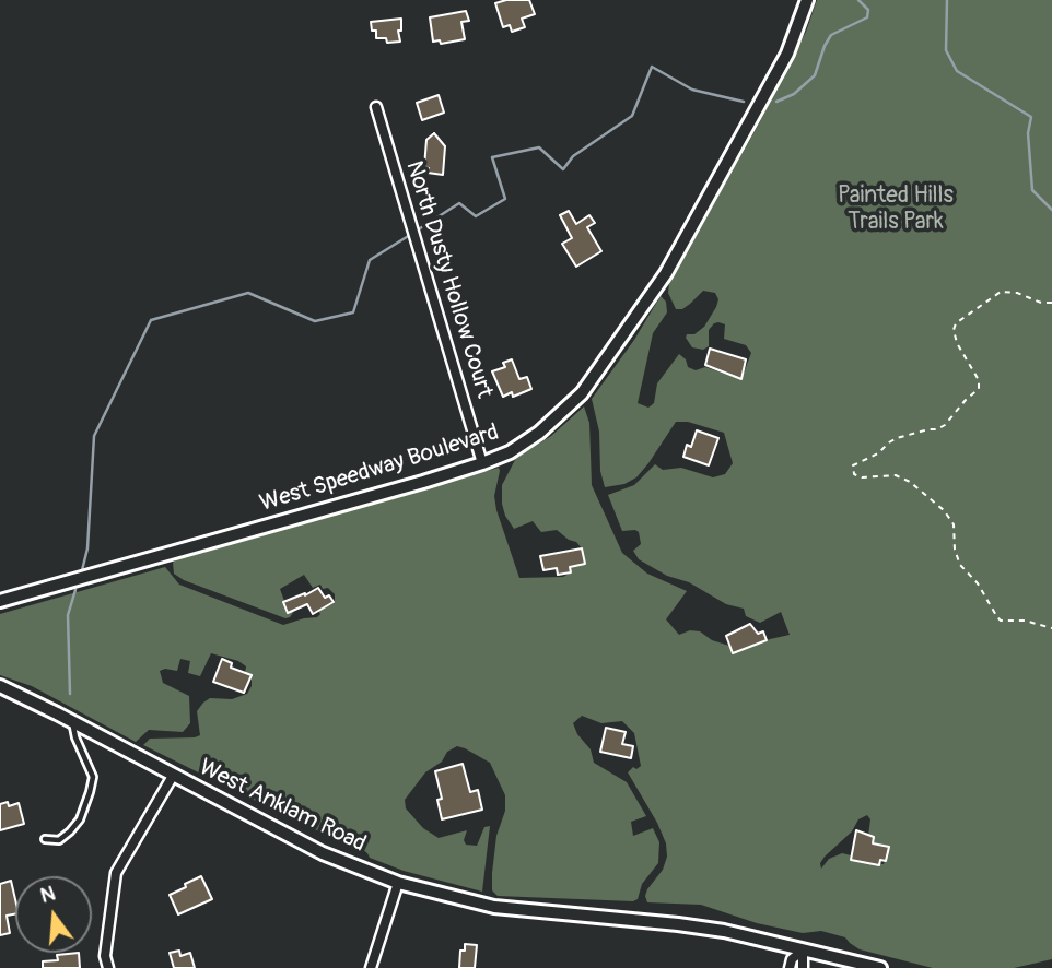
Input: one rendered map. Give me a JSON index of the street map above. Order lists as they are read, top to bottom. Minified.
{"streets":{"main road":["West Speedway Boulevard","West Anklam Road"],"street":["North Dusty Hollow Court"]},"crossings":[["North Dusty Hollow Court","West Speedway Boulevard"]],"parks":["Painted Hills Trails Park"],"north":"top"}
